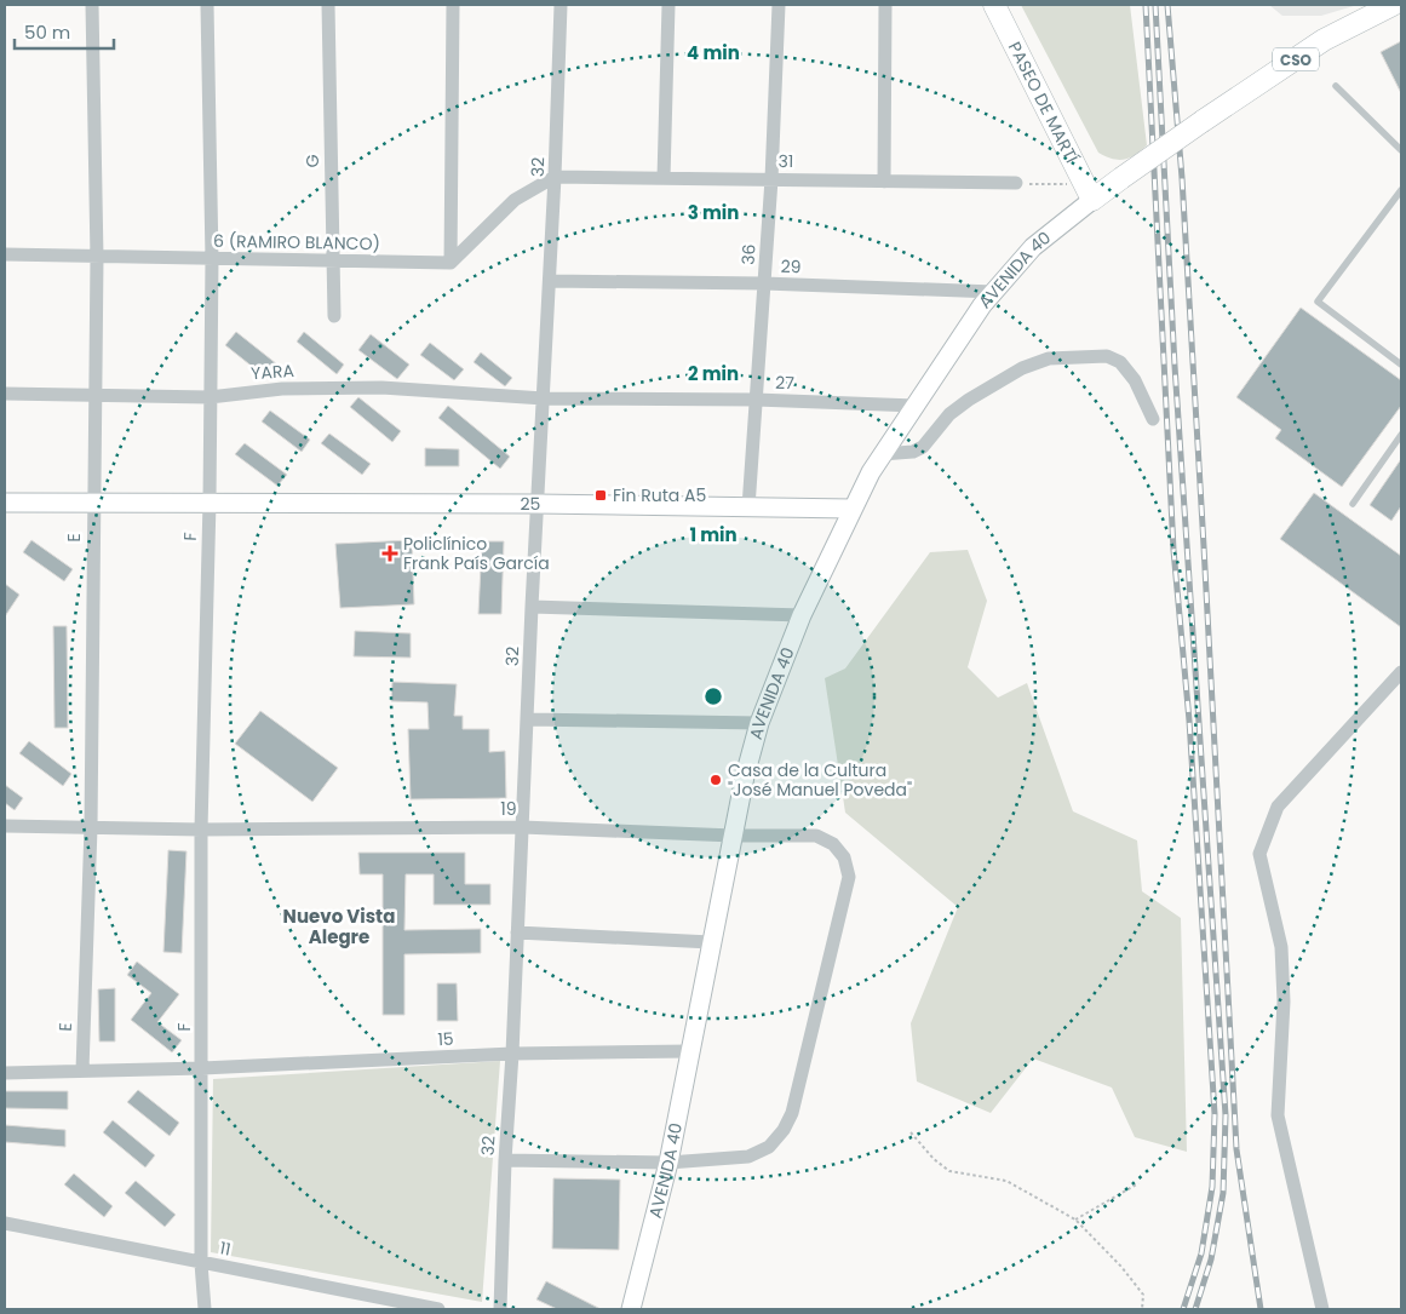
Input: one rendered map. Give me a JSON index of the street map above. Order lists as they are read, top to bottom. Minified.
{"streets":{"main road":["CSO","PASEO DE MARTÍ","AVENIDA 40","25"],"street":["G","31","32","6 (RAMIRO BLANCO)","36","29","YARA","27","F","E","19","15","11"]},"crossings":[["CSO","PASEO DE MARTÍ"],["CSO","AVENIDA 40"],["PASEO DE MARTÍ","AVENIDA 40"],["G","6 (RAMIRO BLANCO)"],["31","32"],["31","36"],["32","29"],["32","YARA"],["32","27"],["32","25"],["32","19"],["32","15"],["6 (RAMIRO BLANCO)","F"],["6 (RAMIRO BLANCO)","E"],["36","29"],["36","27"],["36","25"],["29","AVENIDA 40"],["AVENIDA 40","27"],["AVENIDA 40","25"],["AVENIDA 40","19"],["AVENIDA 40","15"],["YARA","27"],["YARA","F"],["YARA","E"],["25","F"],["25","E"],["F","19"],["F","15"],["F","11"],["E","19"],["E","15"]],"districts":["Nuevo Vista Alegre"],"places":{"transit":["Fin Ruta A5"],"health":["Policlínico Frank País García"],"other":["Casa de la Cultura \"José Manuel Poveda\""]},"scale_bar":"50 m","rings":["4 min","3 min","2 min","1 min"]}
